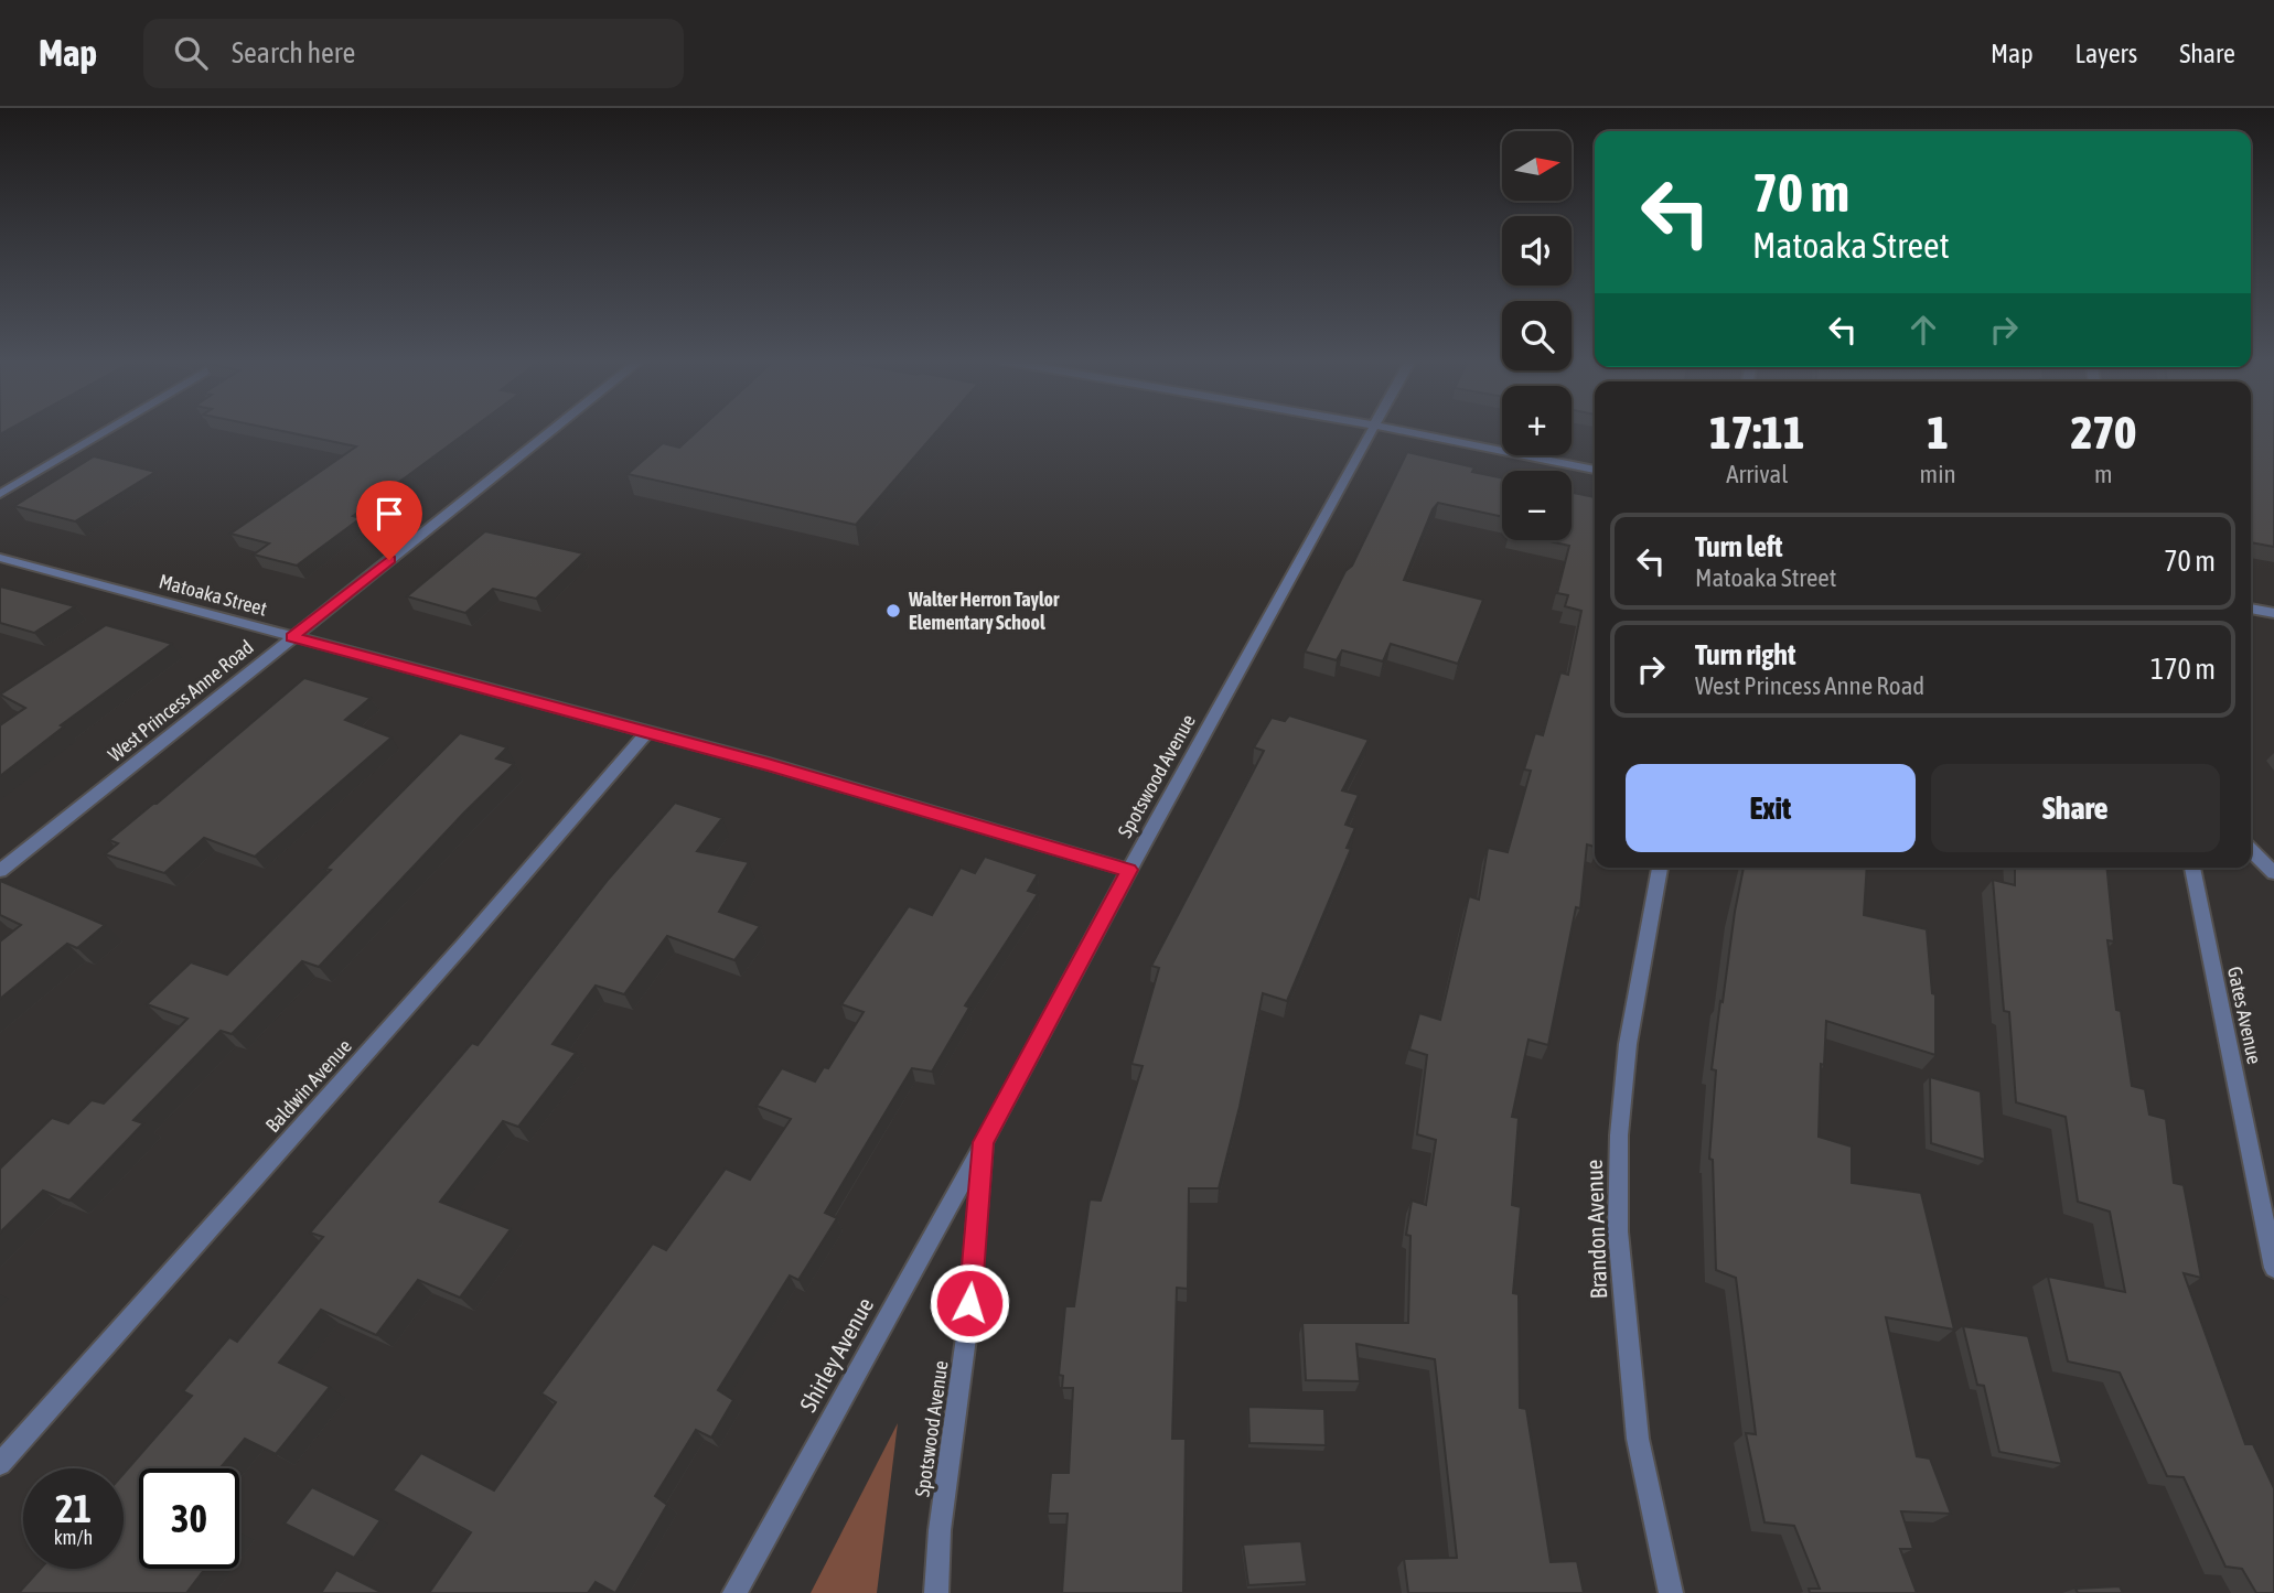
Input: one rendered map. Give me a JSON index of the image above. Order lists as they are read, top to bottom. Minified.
{"streets":{"street":["Matoaka Street","West Princess Anne Road","Spotswood Avenue","Gates Avenue","Baldwin Avenue","Brandon Avenue","Shirley Avenue"]},"crossings":[["Matoaka Street","West Princess Anne Road"],["Matoaka Street","Spotswood Avenue"],["Matoaka Street","Baldwin Avenue"],["Spotswood Avenue","Shirley Avenue"]],"places":["Walter Herron Taylor Elementary School"],"north":"right","page":{"header":"Map","search":"Search here","nav":["Map","Layers","Share"],"map_buttons":["+","−"],"turn":["70 m","Matoaka Street"],"eta":["17:11","Arrival","1","min","270","m"],"list":[{"name":"Turn left","note":"Matoaka Street","value":"70 m"},{"name":"Turn right","note":"West Princess Anne Road","value":"170 m"}],"buttons":["Exit","Share"],"speed":"21 km/h","limit":"30"}}
